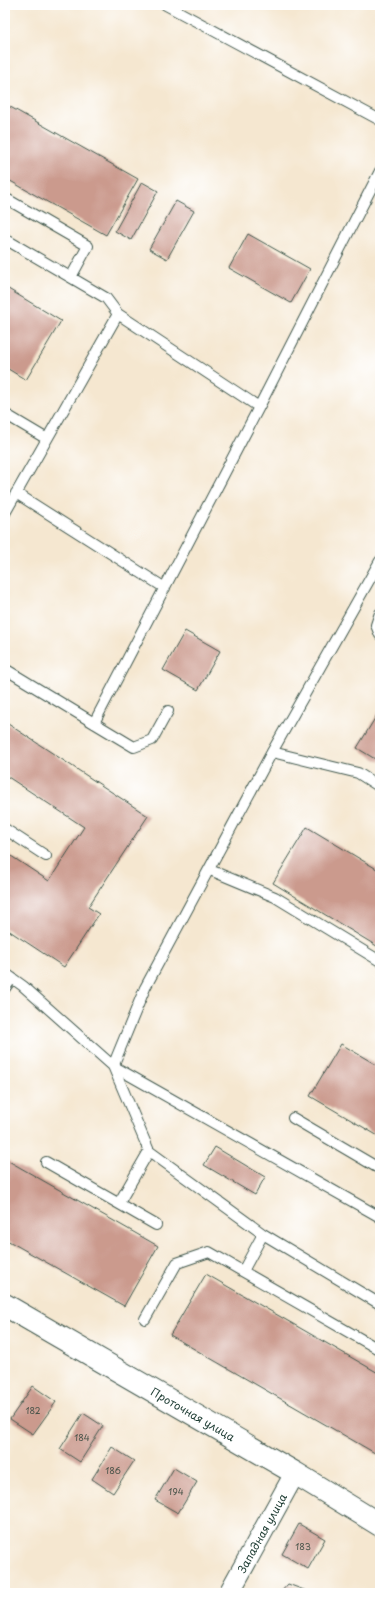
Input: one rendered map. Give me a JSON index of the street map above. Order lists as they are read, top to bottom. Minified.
{"streets":{"street":["Проточная улица","Западная улица"]},"crossings":[["Проточная улица","Западная улица"]],"house_numbers":["182","184","186","194","183"]}
